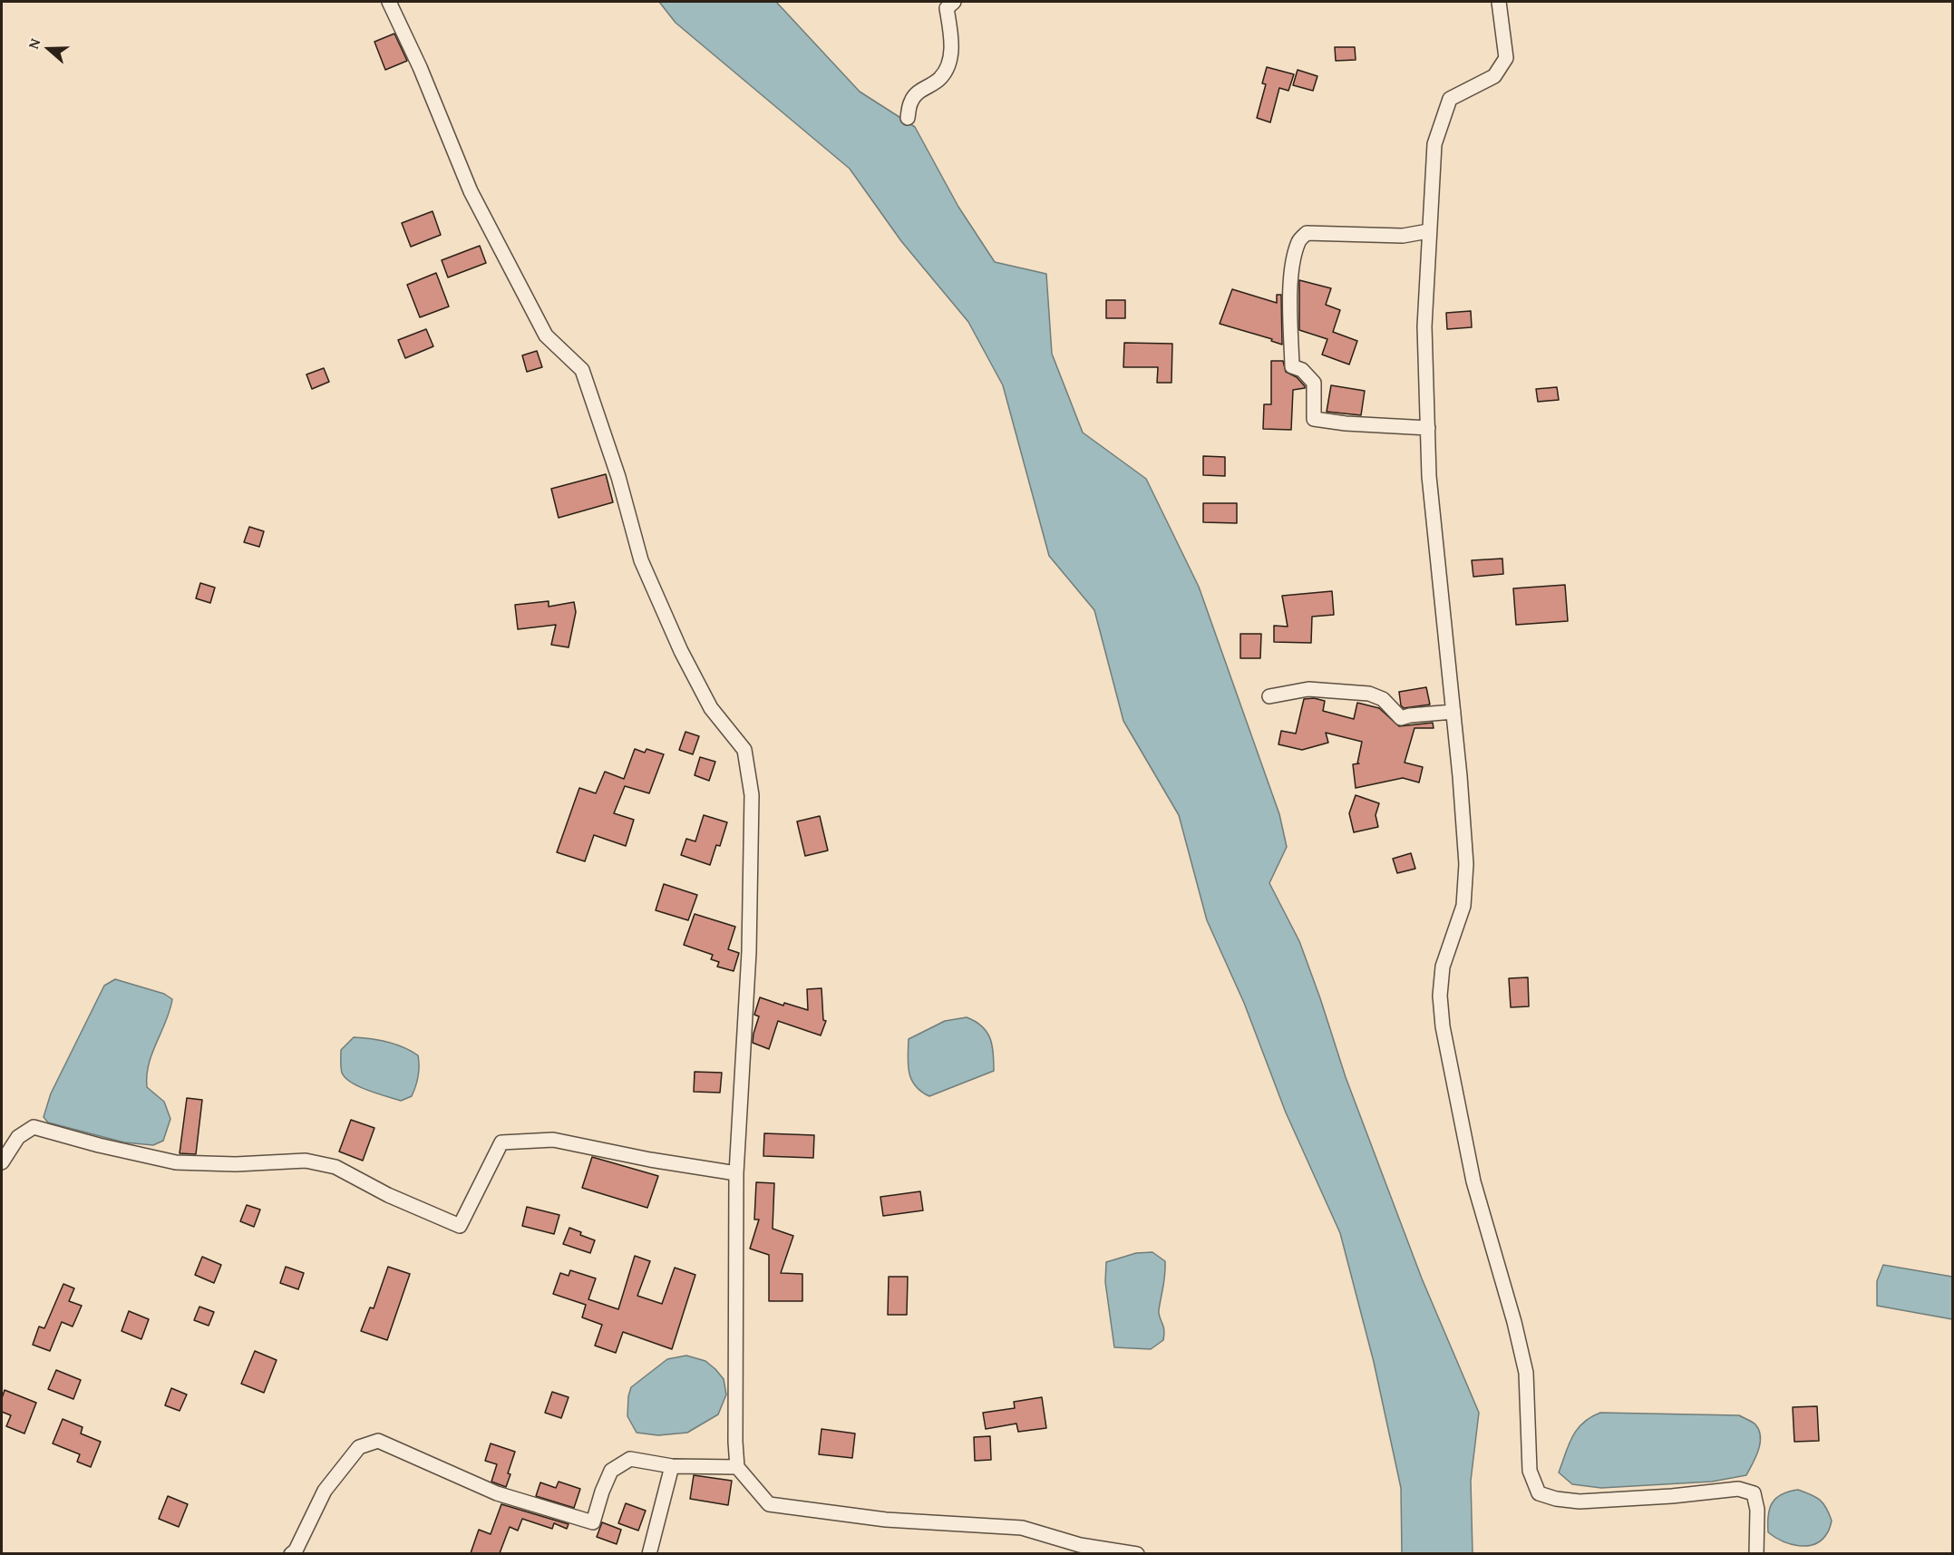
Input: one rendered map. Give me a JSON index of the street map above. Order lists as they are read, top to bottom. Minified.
{"north":"left"}
